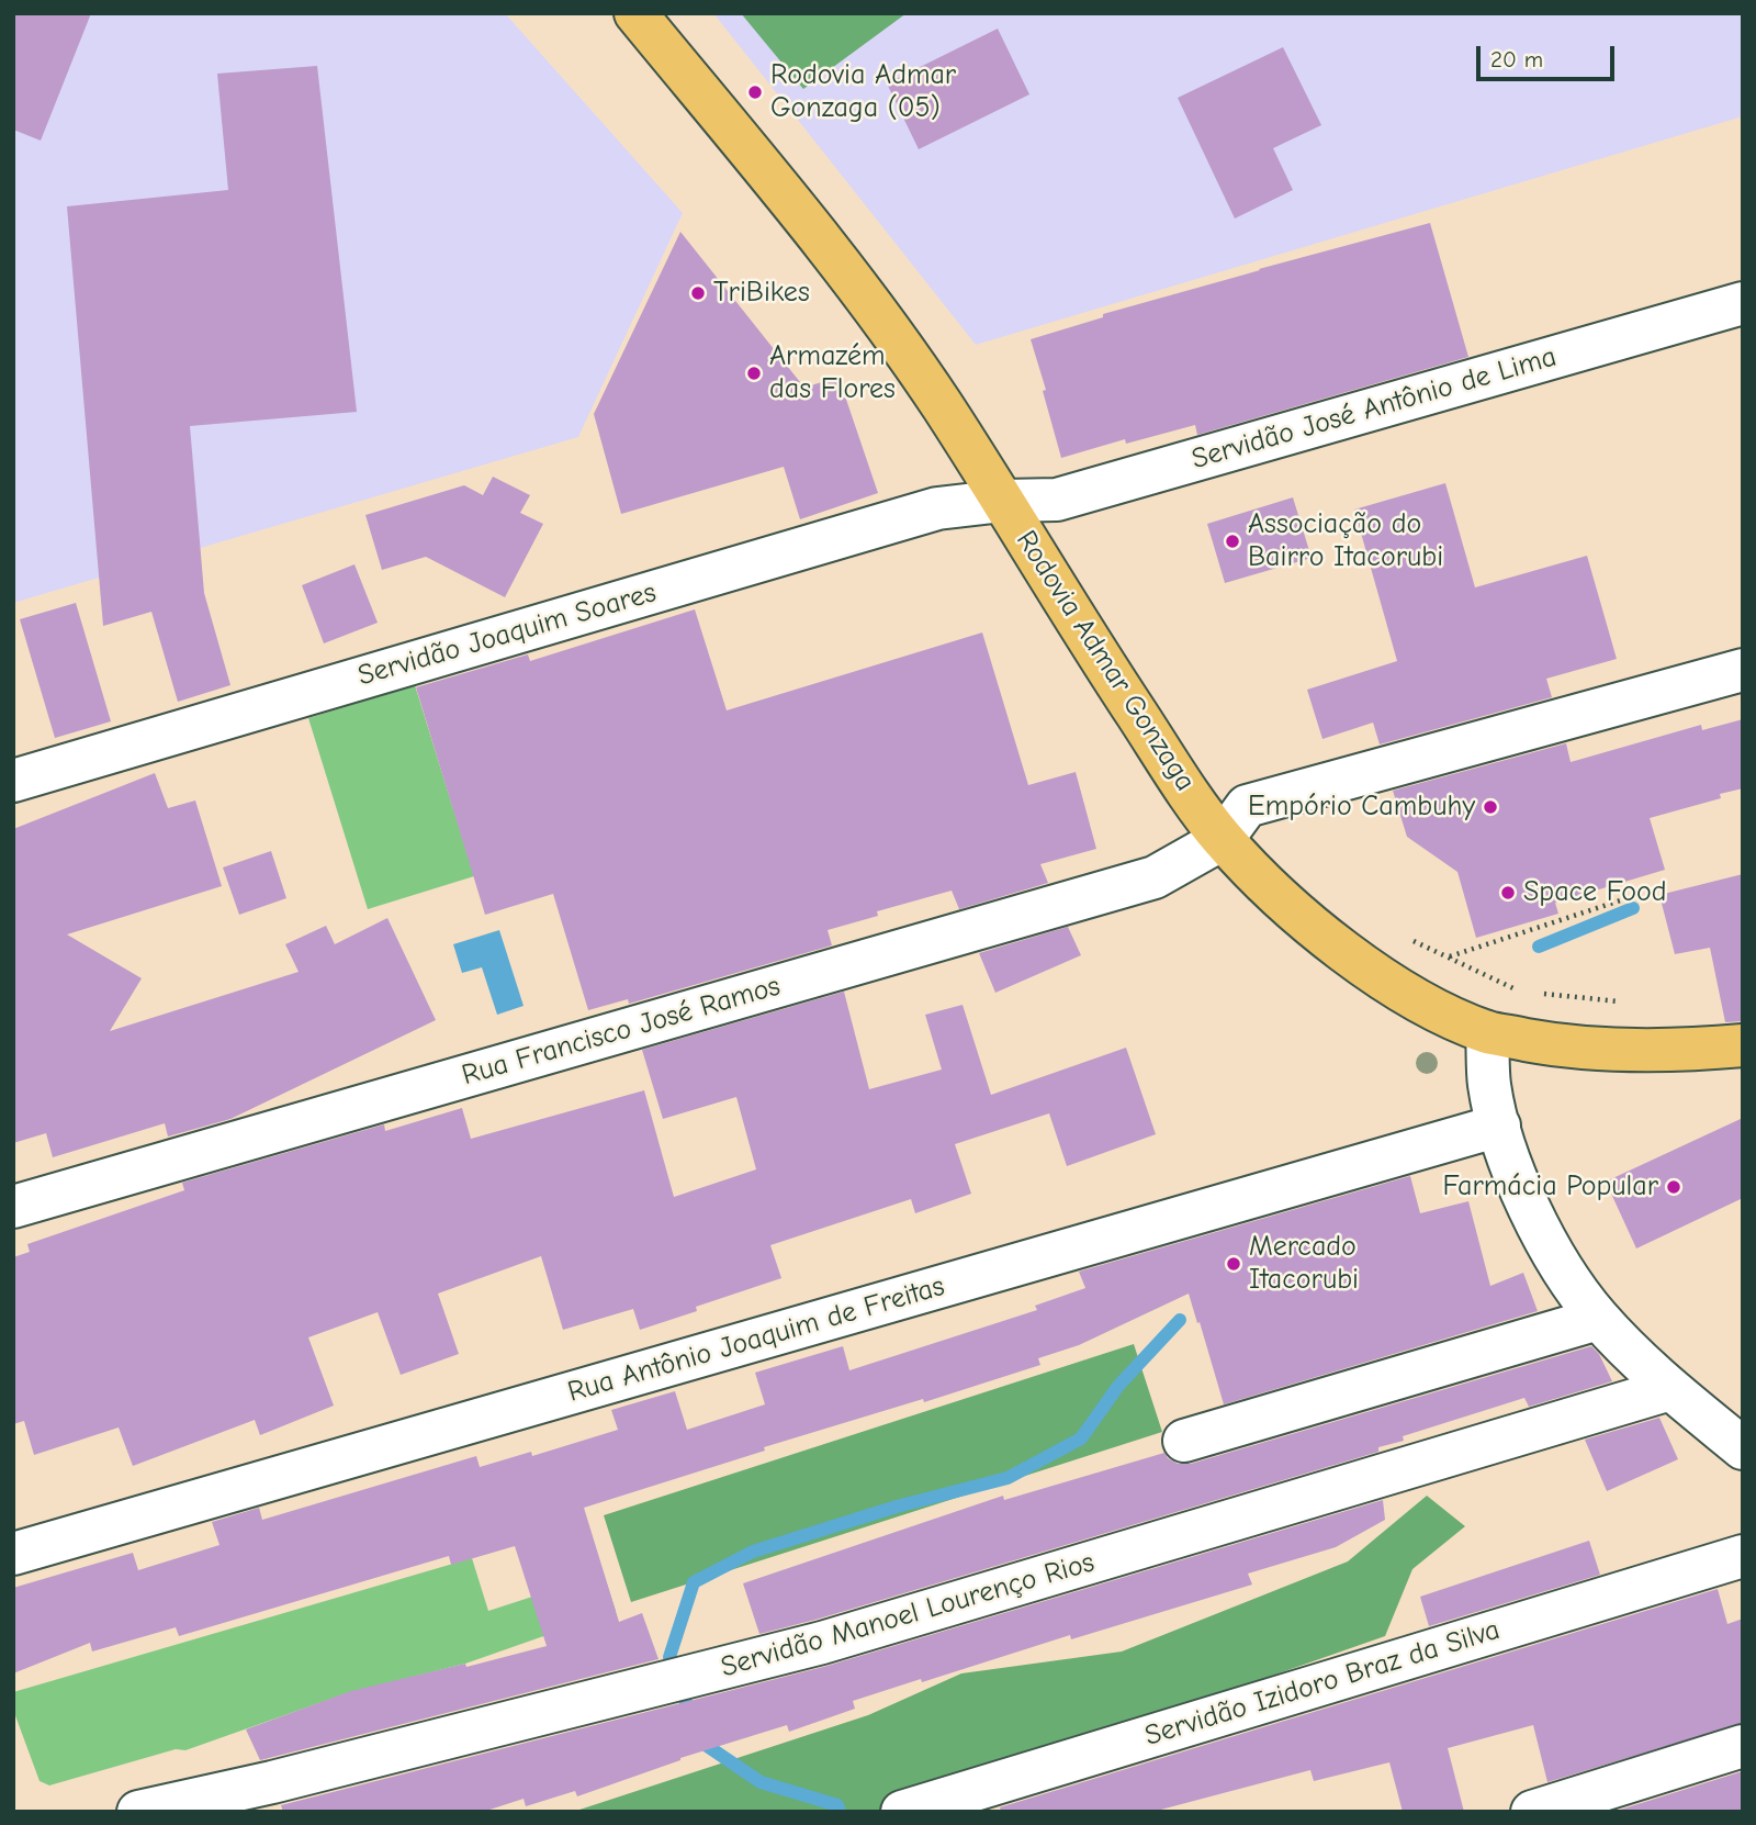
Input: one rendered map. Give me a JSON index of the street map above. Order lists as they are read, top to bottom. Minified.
{"streets":{"main road":["Rodovia Admar Gonzaga"],"street":["Servidão José Antônio de Lima","Servidão Joaquim Soares","Rua Francisco José Ramos","Rua Antônio Joaquim de Freitas","Servidão Manoel Lourenço Rios","Servidão Izidoro Braz da Silva"]},"crossings":[["Servidão José Antônio de Lima","Servidão Joaquim Soares"],["Servidão José Antônio de Lima","Rodovia Admar Gonzaga"],["Servidão Joaquim Soares","Rodovia Admar Gonzaga"],["Rodovia Admar Gonzaga","Rua Francisco José Ramos"]],"places":["Rodovia Admar Gonzaga (05)","TriBikes","Armazém das Flores","Associação do Bairro Itacorubi","Empório Cambuhy","Space Food","Farmácia Popular","Mercado Itacorubi"],"scale_bar":"20 m"}
